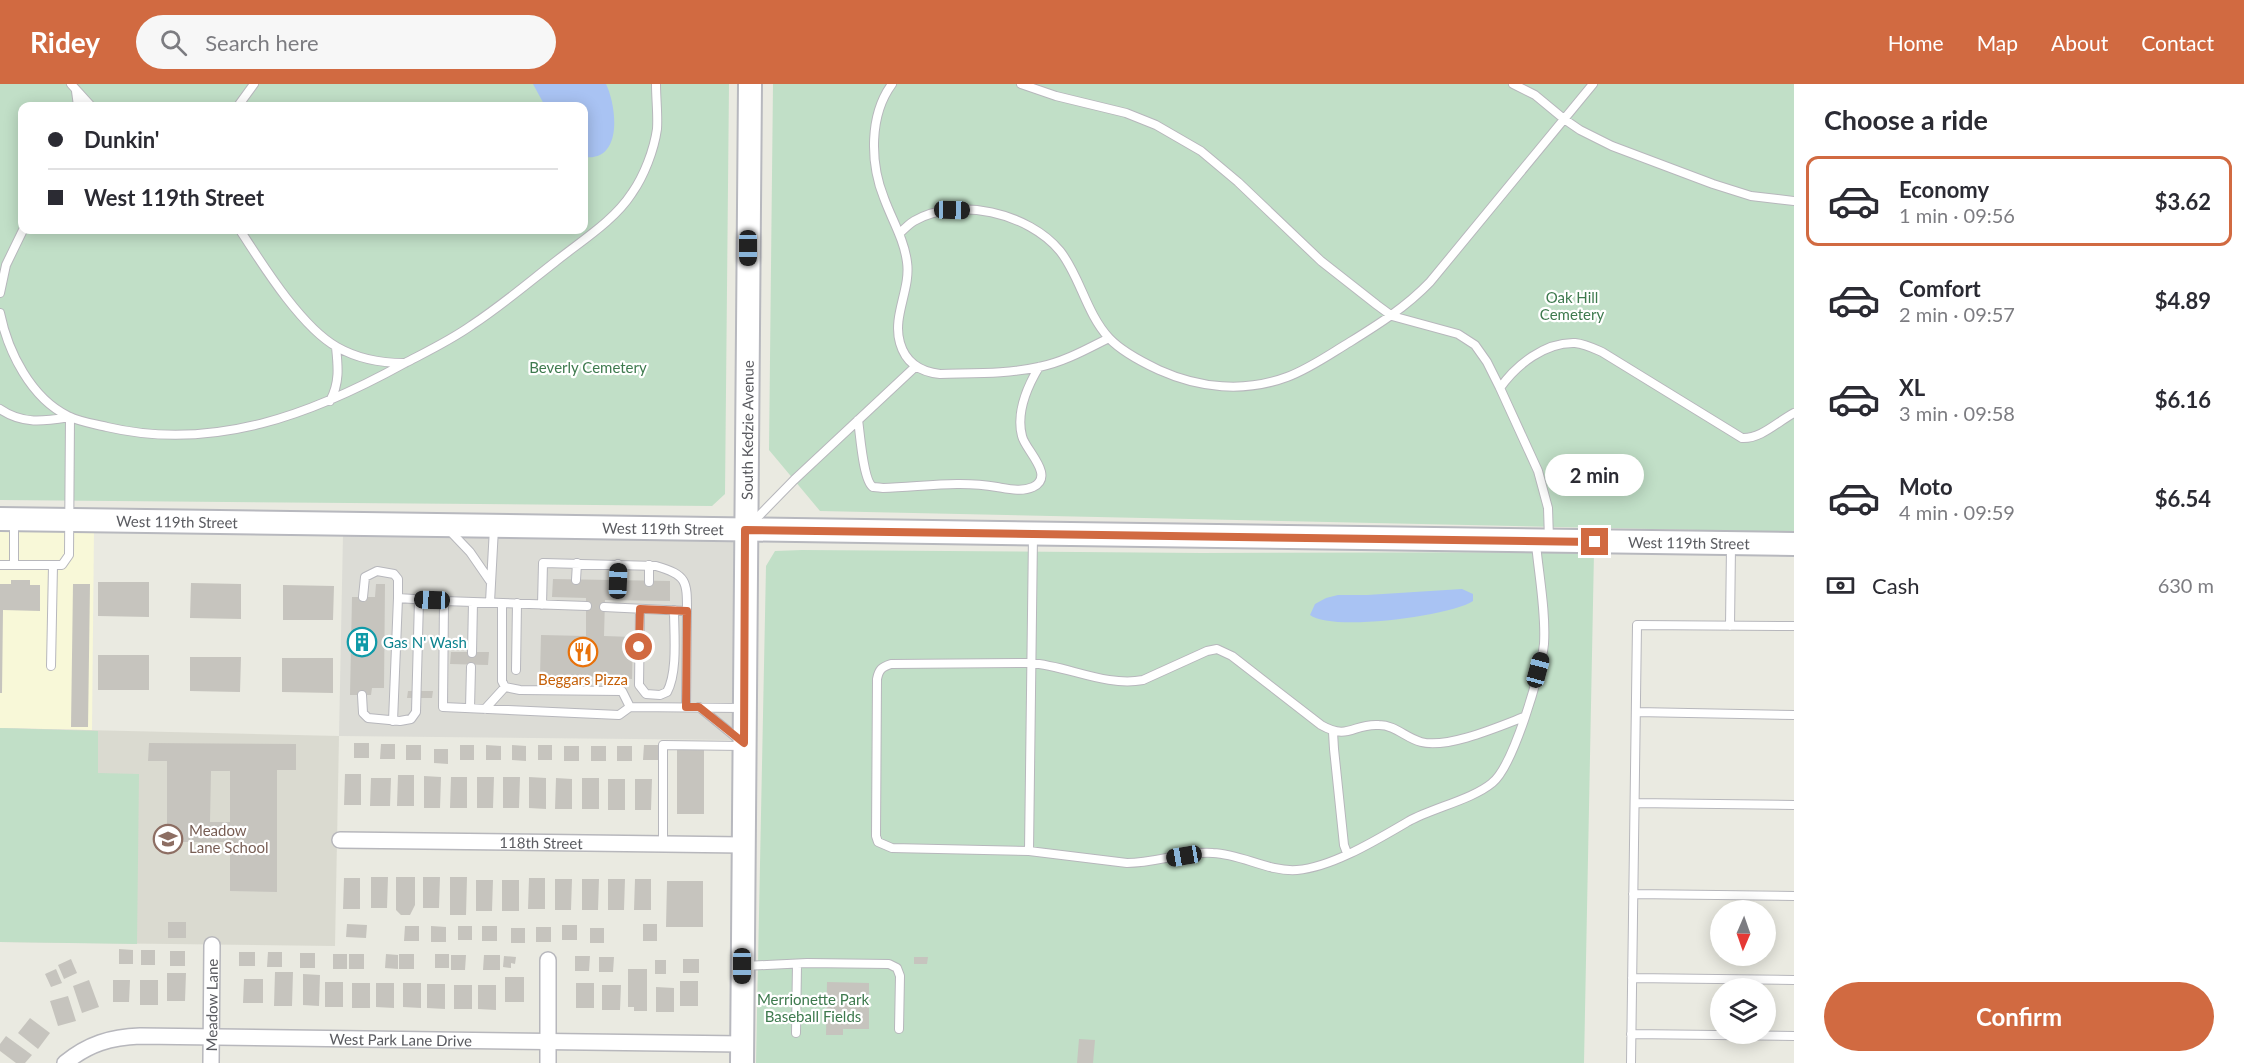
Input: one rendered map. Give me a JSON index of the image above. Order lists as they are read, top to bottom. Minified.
{"streets":{"street":["South Kedzie Avenue","West 119th Street","118th Street","Meadow Lane","West Park Lane Drive"]},"crossings":[["South Kedzie Avenue","West 119th Street"],["South Kedzie Avenue","118th Street"],["South Kedzie Avenue","West Park Lane Drive"],["Meadow Lane","West Park Lane Drive"]],"parks":["Oak Hill Cemetery","Beverly Cemetery","Merrionette Park Baseball Fields"],"places":{"building":["Gas N' Wash"],"restaurant":["Beggars Pizza"],"school or university":["Meadow Lane School"]},"north":"bottom","page":{"header":"Ridey","search":"Search here","nav":["Home","Map","About","Contact"],"heading":"Choose a ride","banner":["Dunkin'","West 119th Street"],"list":[{"name":"Economy","note":"1 min · 09:56","value":"$3.62"},{"name":"Comfort","note":"2 min · 09:57","value":"$4.89"},{"name":"XL","note":"3 min · 09:58","value":"$6.16"},{"name":"Moto","note":"4 min · 09:59","value":"$6.54"}],"bubble":"2 min","pay":["Cash","630 m"],"buttons":"Confirm"}}
